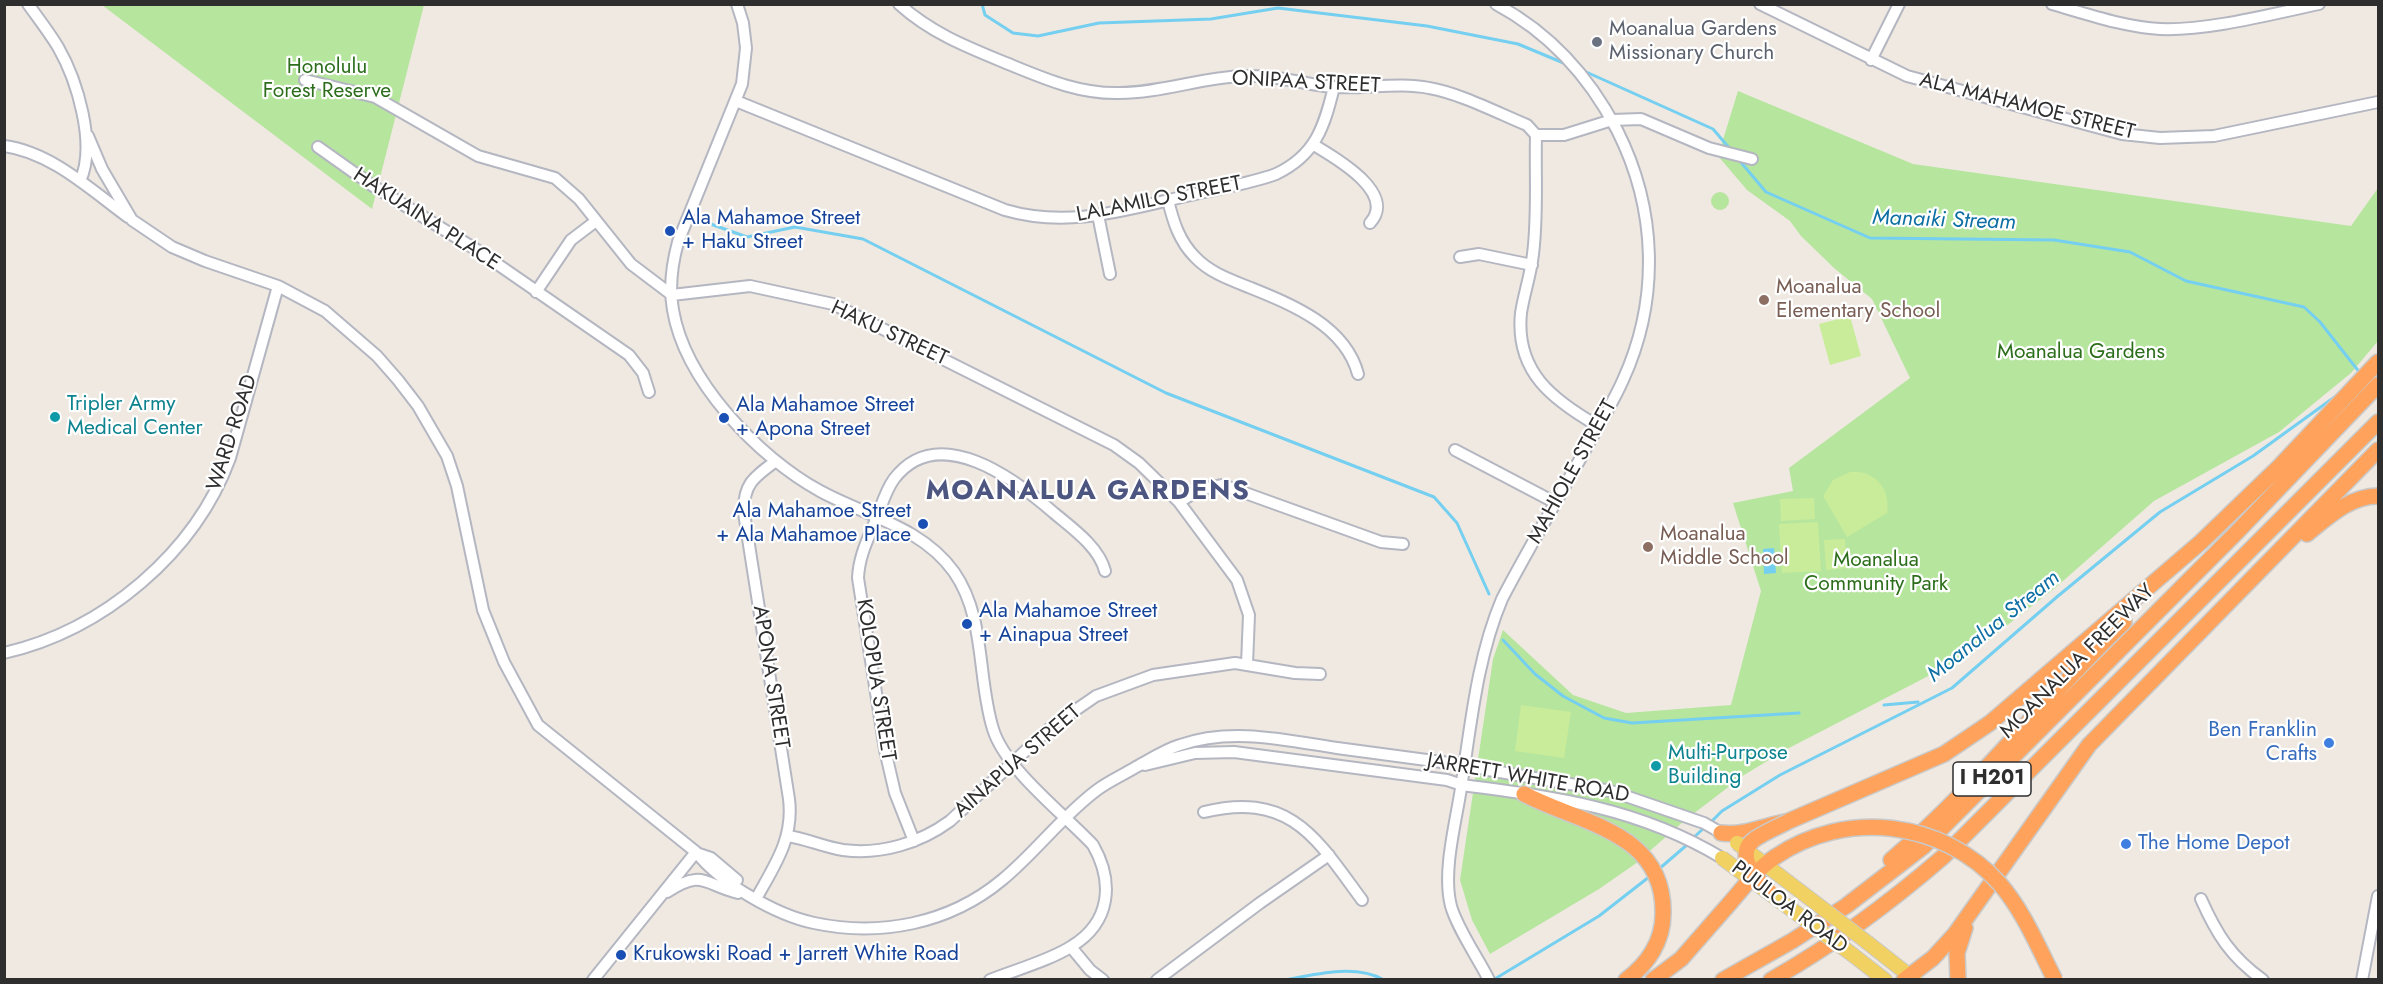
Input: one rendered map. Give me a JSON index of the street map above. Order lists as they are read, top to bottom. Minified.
{"streets":{"highway":["MOANALUA FREEWAY","I H201"],"main road":["JARRETT WHITE ROAD","PUULOA ROAD"],"street":["ONIPAA STREET","ALA MAHAMOE STREET","LALAMILO STREET","HAKUAINA PLACE","HAKU STREET","WARD ROAD","MAHIOLE STREET","APONA STREET","KOLOPUA STREET","AINAPUA STREET"]},"crossings":[["ONIPAA STREET","LALAMILO STREET"],["HAKU STREET","AINAPUA STREET"],["WARD ROAD","JARRETT WHITE ROAD"],["MAHIOLE STREET","JARRETT WHITE ROAD"],["APONA STREET","AINAPUA STREET"],["APONA STREET","JARRETT WHITE ROAD"],["KOLOPUA STREET","AINAPUA STREET"],["JARRETT WHITE ROAD","PUULOA ROAD"]],"districts":["MOANALUA GARDENS"],"water":["Manaiki Stream","Moanalua Stream"],"parks":["Honolulu Forest Reserve","Moanalua Gardens","Moanalua Community Park"],"places":["Moanalua Gardens Missionary Church","Ala Mahamoe Street + Haku Street","Moanalua Elementary School","Tripler Army Medical Center","Ala Mahamoe Street + Apona Street","Ala Mahamoe Street + Ala Mahamoe Place","Moanalua Middle School","Ala Mahamoe Street + Ainapua Street","Ben Franklin Crafts","Multi-Purpose Building","The Home Depot","Krukowski Road + Jarrett White Road"]}
